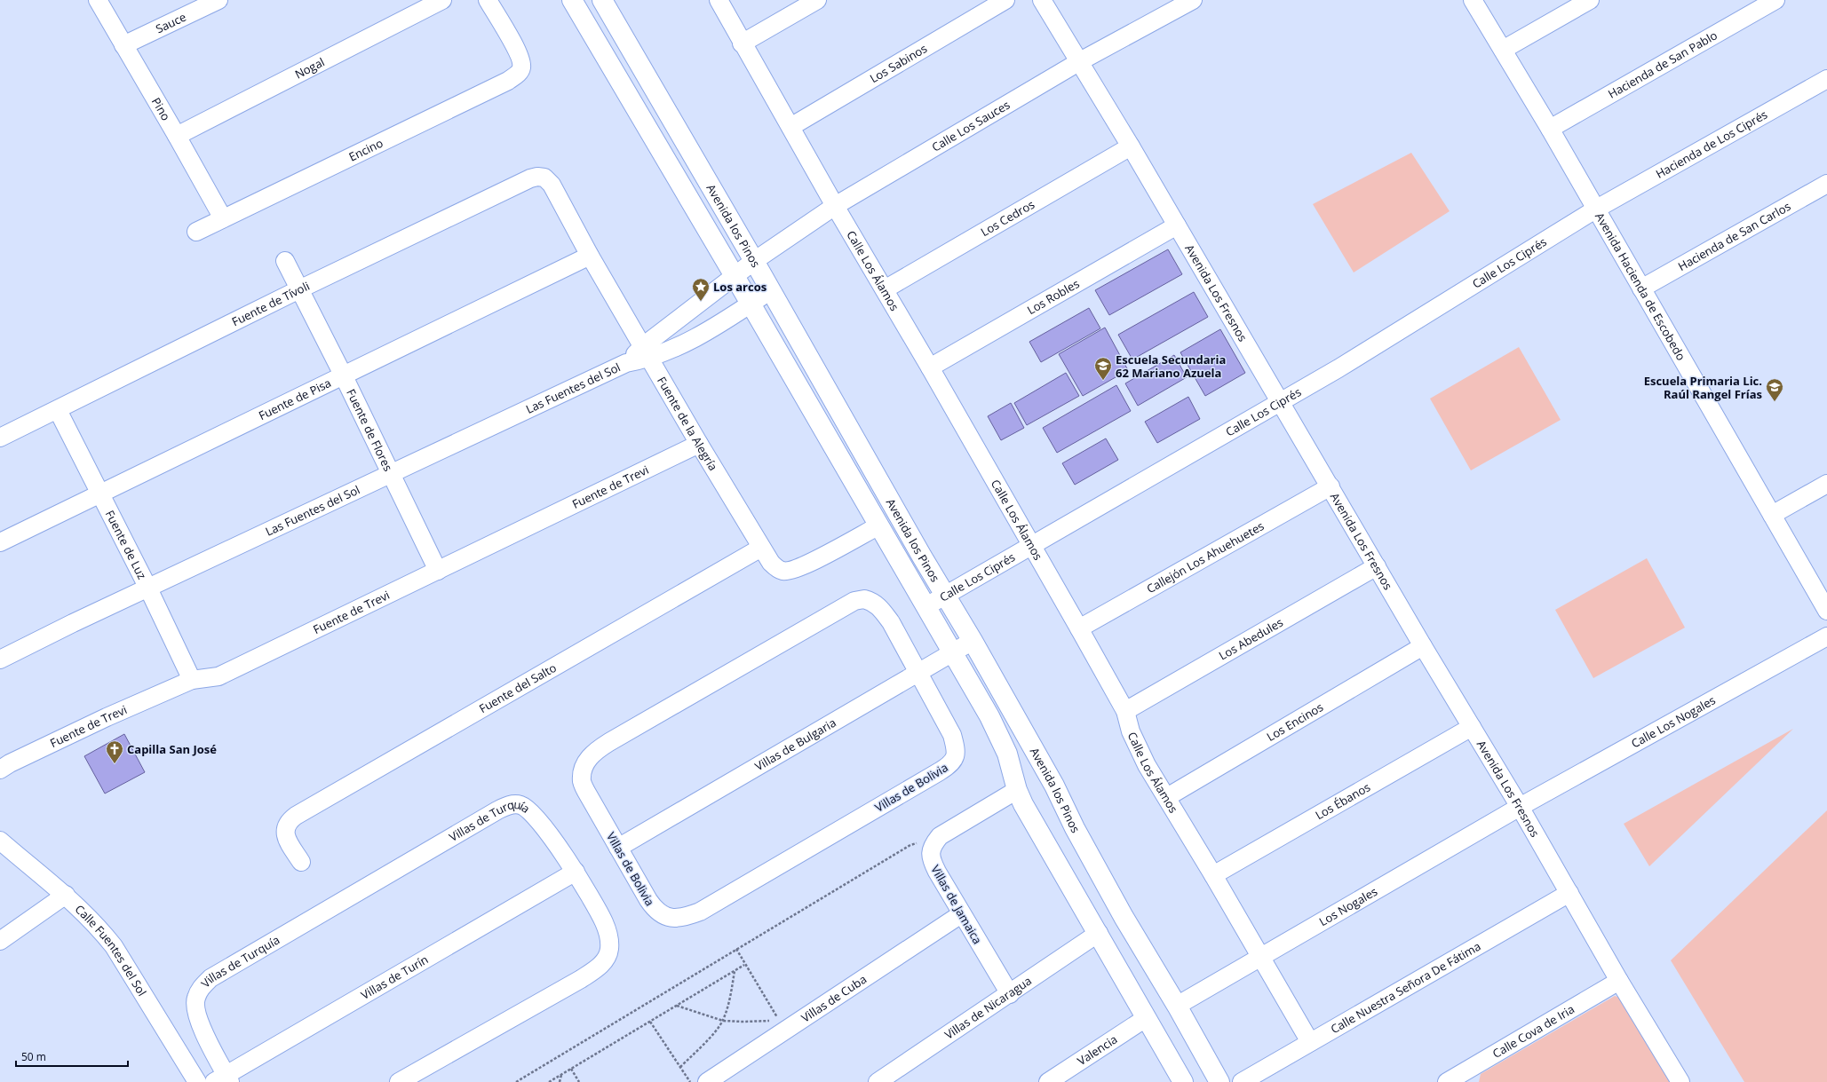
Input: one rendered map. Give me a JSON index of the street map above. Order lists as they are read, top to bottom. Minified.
{"streets":{"street":["Sauce","Los Sabinos","Hacienda de San Pablo","Nogal","Pino","Calle Los Sauces","Hacienda de Los Ciprés","Encino","Los Cedros","Avenida los Pinos","Hacienda de San Carlos","Calle Los Ciprés","Calle Los Álamos","Avenida Hacienda de Escobedo","Avenida Los Fresnos","Los Robles","Fuente de Tívoli","Las Fuentes del Sol","Fuente de Pisa","Fuente de la Alegría","Fuente de Flores","Fuente de Trevi","Fuente de Luz","Callejón Los Ahuehuetes","Los Abedules","Fuente del Salto","Los Encinos","Calle Los Nogales","Villas de Bulgaria","Villas de Bolivia","Los Ébanos","Villas de Turquía","Villas de Jamaica","Los Nogales","Calle Fuentes del Sol","Villas de Turín","Calle Nuestra Señora De Fátima","Villas de Cuba","Villas de Nicaragua","Calle Cova de Iria","Valencia"]},"crossings":[["Sauce","Pino"],["Los Sabinos","Calle Los Álamos"],["Hacienda de San Pablo","Avenida Hacienda de Escobedo"],["Nogal","Pino"],["Pino","Encino"],["Calle Los Sauces","Avenida los Pinos"],["Calle Los Sauces","Calle Los Álamos"],["Calle Los Sauces","Avenida Los Fresnos"],["Calle Los Sauces","Las Fuentes del Sol"],["Hacienda de Los Ciprés","Calle Los Ciprés"],["Hacienda de Los Ciprés","Avenida Hacienda de Escobedo"],["Los Cedros","Calle Los Álamos"],["Los Cedros","Avenida Los Fresnos"],["Avenida los Pinos","Calle Los Ciprés"],["Avenida los Pinos","Las Fuentes del Sol"],["Avenida los Pinos","Fuente de la Alegría"],["Avenida los Pinos","Villas de Bulgaria"],["Avenida los Pinos","Los Nogales"],["Avenida los Pinos","Villas de Nicaragua"],["Avenida los Pinos","Valencia"],["Hacienda de San Carlos","Avenida Hacienda de Escobedo"],["Calle Los Ciprés","Calle Los Álamos"],["Calle Los Ciprés","Avenida Hacienda de Escobedo"],["Calle Los Ciprés","Avenida Los Fresnos"],["Calle Los Álamos","Los Robles"],["Calle Los Álamos","Callejón Los Ahuehuetes"],["Calle Los Álamos","Los Abedules"],["Calle Los Álamos","Los Encinos"],["Calle Los Álamos","Los Ébanos"],["Calle Los Álamos","Los Nogales"],["Calle Los Álamos","Calle Nuestra Señora De Fátima"],["Avenida Los Fresnos","Los Robles"],["Avenida Los Fresnos","Callejón Los Ahuehuetes"],["Avenida Los Fresnos","Los Abedules"],["Avenida Los Fresnos","Los Encinos"],["Avenida Los Fresnos","Calle Los Nogales"],["Avenida Los Fresnos","Los Ébanos"],["Avenida Los Fresnos","Los Nogales"],["Avenida Los Fresnos","Calle Nuestra Señora De Fátima"],["Avenida Los Fresnos","Calle Cova de Iria"],["Fuente de Tívoli","Fuente de la Alegría"],["Fuente de Tívoli","Fuente de Flores"],["Fuente de Tívoli","Fuente de Luz"],["Las Fuentes del Sol","Fuente de la Alegría"],["Las Fuentes del Sol","Fuente de Flores"],["Las Fuentes del Sol","Fuente de Luz"],["Fuente de Pisa","Fuente de la Alegría"],["Fuente de Pisa","Fuente de Flores"],["Fuente de Pisa","Fuente de Luz"],["Fuente de la Alegría","Fuente de Trevi"],["Fuente de la Alegría","Fuente del Salto"],["Fuente de Flores","Fuente de Trevi"],["Fuente de Trevi","Fuente de Luz"],["Calle Los Nogales","Los Nogales"],["Villas de Bulgaria","Villas de Bolivia"],["Villas de Turquía","Villas de Turín"],["Villas de Jamaica","Villas de Cuba"],["Villas de Jamaica","Villas de Nicaragua"]],"places":{"place":["Los arcos"],"school or university":["Escuela Secundaria 62 Mariano Azuela","Escuela Primaria Lic. Raúl Rangel Frías"],"church":["Capilla San José"]},"scale_bar":"50 m"}
